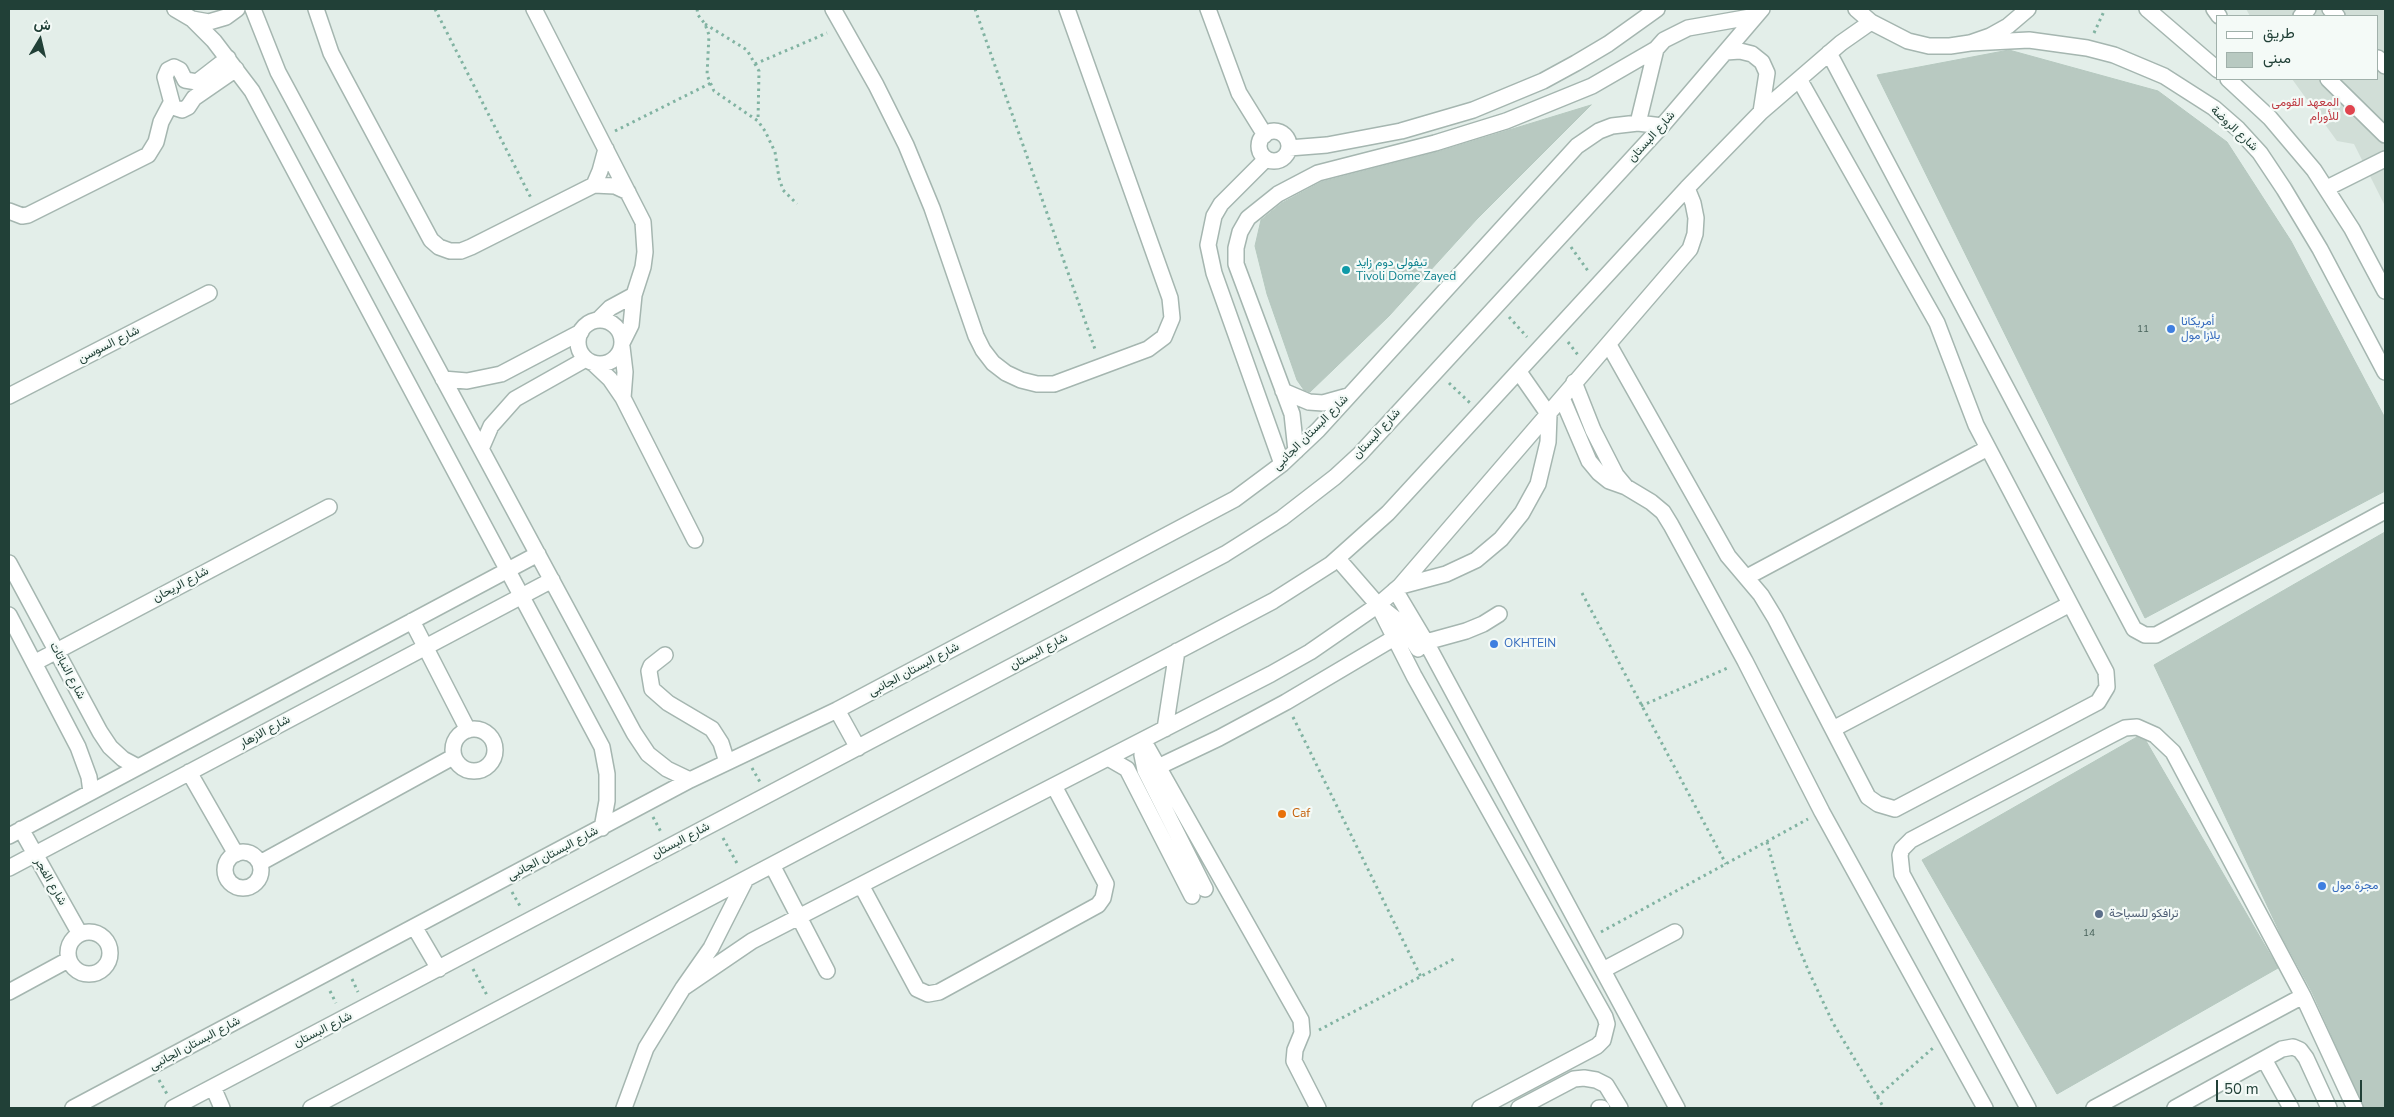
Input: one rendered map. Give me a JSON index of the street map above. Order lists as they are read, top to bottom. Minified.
{"streets":{"street":["شارع الروضة","شارع البستان","شارع السوسن","شارع البستان الجانبى","شارع الريحان","شارع النباتات","شارع الازهار","شارع الفجر"]},"crossings":[["شارع البستان","شارع البستان الجانبى"],["شارع الريحان","شارع النباتات"],["شارع الازهار","شارع الفجر"]],"places":["المعهد القومى للأورام","تيفولى دوم زايد Tivoli Dome Zayed","أمريكانا بلازا مول","OKHTEIN","Caf","مجرة مول","ترافكو للسياحة"],"house_numbers":["11","14"],"legend":["طريق","مبنى"],"scale_bar":"50 m","north":"top"}
